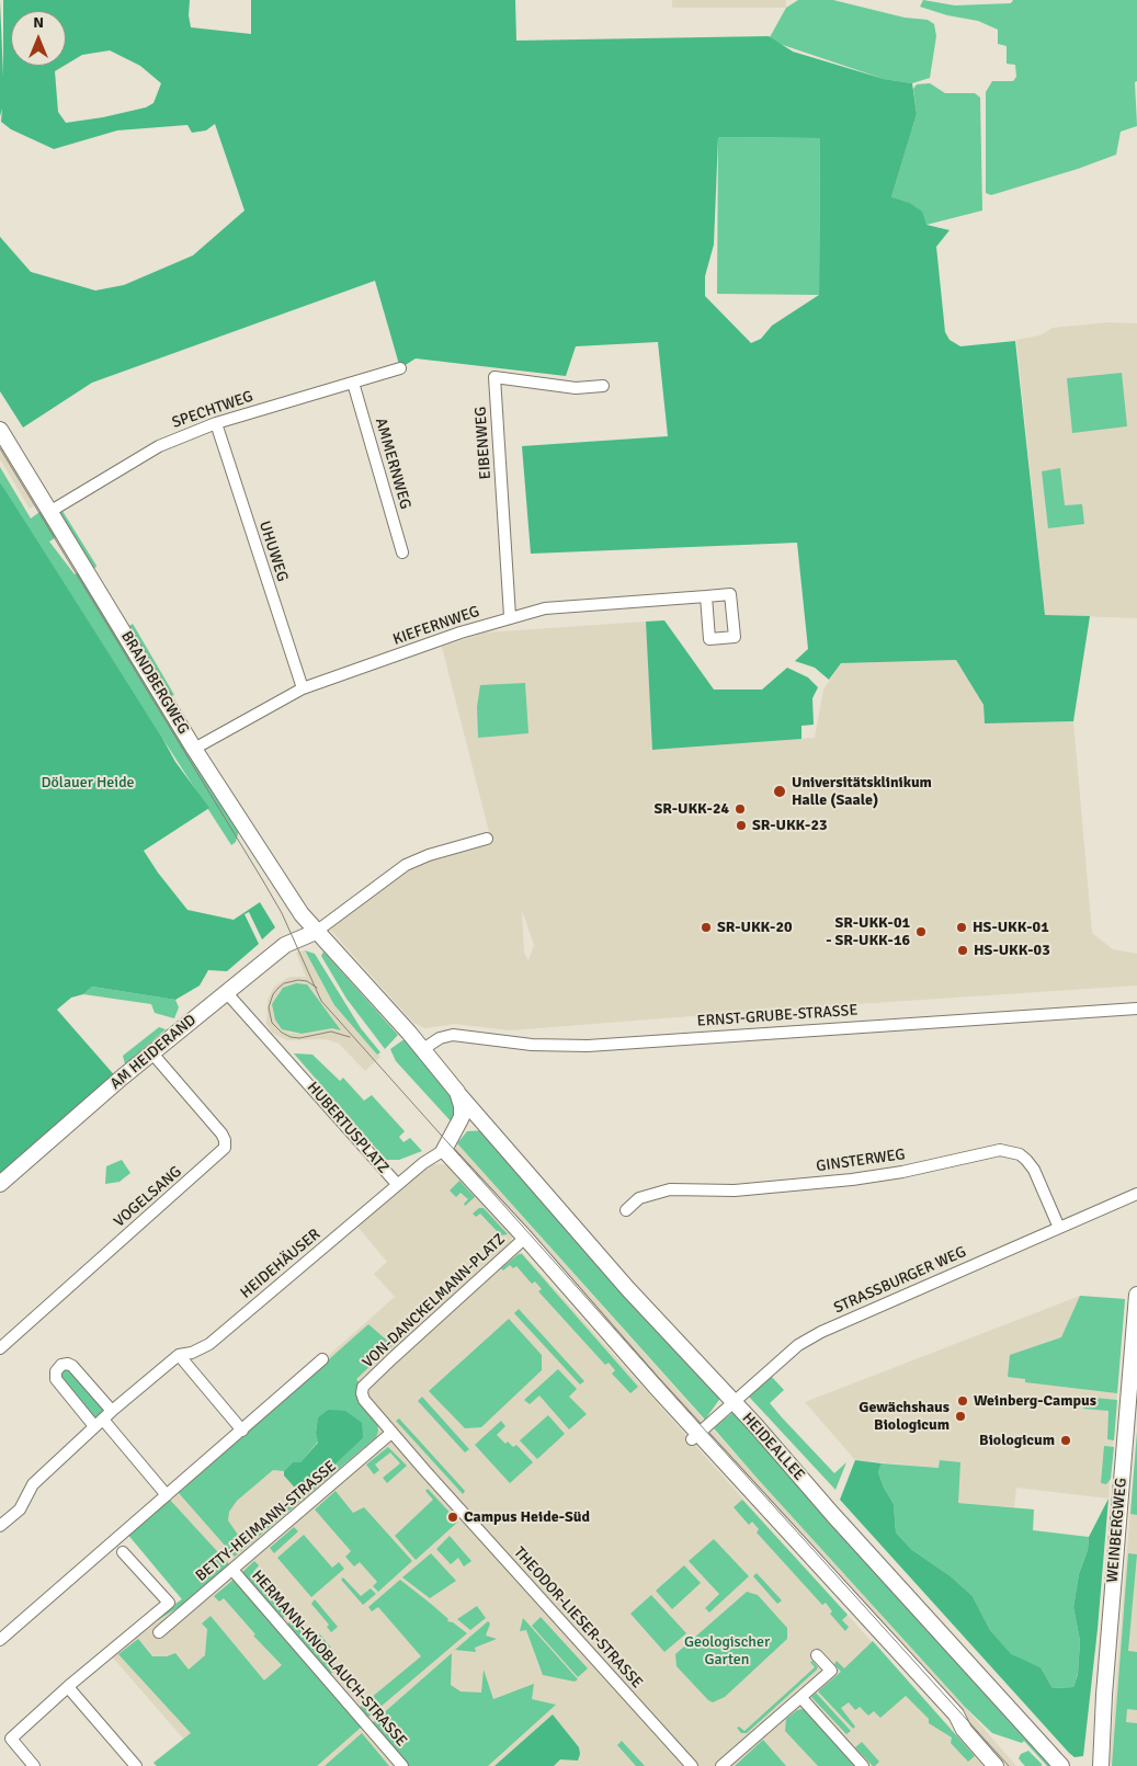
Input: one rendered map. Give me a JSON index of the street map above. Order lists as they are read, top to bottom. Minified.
{"streets":{"main road":["BRANDBERGWEG","AM HEIDERAND","HUBERTUSPLATZ","HEIDEALLEE","WEINBERGWEG"],"street":["SPECHTWEG","EIBENWEG","AMMERNWEG","UHUWEG","KIEFERNWEG","ERNST-GRUBE-STRASSE","GINSTERWEG","VOGELSANG","HEIDEHÄUSER","STRASSBURGER WEG","VON-DANCKELMANN-PLATZ","BETTY-HEIMANN-STRASSE","THEODOR-LIESER-STRASSE","HERMANN-KNOBLAUCH-STRASSE"]},"crossings":[["SPECHTWEG","AMMERNWEG"],["SPECHTWEG","UHUWEG"],["SPECHTWEG","BRANDBERGWEG"],["EIBENWEG","KIEFERNWEG"],["UHUWEG","KIEFERNWEG"],["KIEFERNWEG","BRANDBERGWEG"],["BRANDBERGWEG","AM HEIDERAND"],["AM HEIDERAND","HUBERTUSPLATZ"],["AM HEIDERAND","VOGELSANG"],["HUBERTUSPLATZ","HEIDEHÄUSER"],["HUBERTUSPLATZ","HEIDEALLEE"],["GINSTERWEG","STRASSBURGER WEG"],["STRASSBURGER WEG","HEIDEALLEE"],["VON-DANCKELMANN-PLATZ","THEODOR-LIESER-STRASSE"],["BETTY-HEIMANN-STRASSE","THEODOR-LIESER-STRASSE"],["BETTY-HEIMANN-STRASSE","HERMANN-KNOBLAUCH-STRASSE"]],"parks":["Dölauer Heide","Geologischer Garten"],"places":["Universitätsklinikum Halle (Saale)","SR-UKK-24","SR-UKK-23","SR-UKK-20","HS-UKK-01","SR-UKK-01 - SR-UKK-16","HS-UKK-03","Weinberg-Campus","Gewächshaus Biologicum","Biologicum","Campus Heide-Süd"],"north":"top"}
